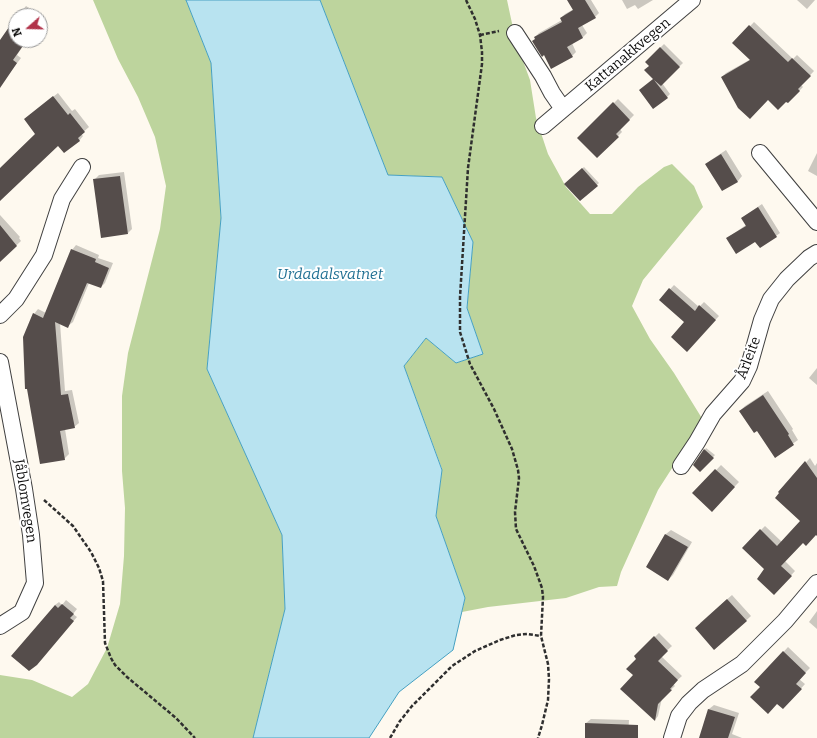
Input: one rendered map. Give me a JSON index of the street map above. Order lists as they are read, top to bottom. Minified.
{"streets":{"street":["Kattanakkvegen","Årleite","Jåblomvegen"]},"water":["Urdadalsvatnet"],"north":"left"}
